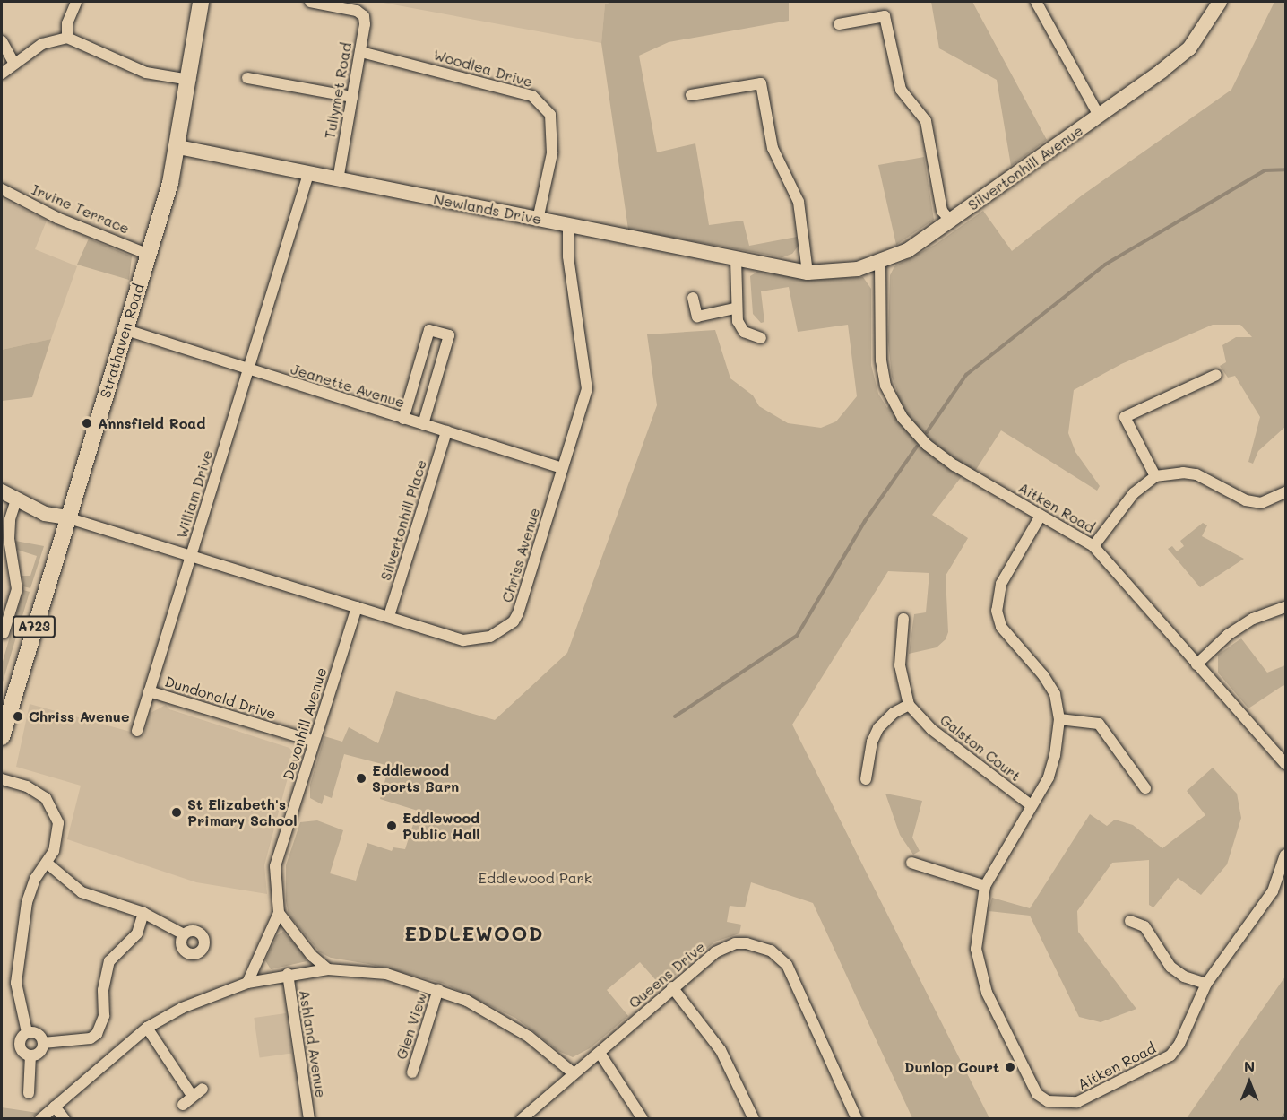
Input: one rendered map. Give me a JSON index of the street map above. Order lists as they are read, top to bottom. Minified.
{"streets":{"main road":["Strathaven Road","A723"],"street":["Woodlea Drive","Tullymet Road","Silvertonhill Avenue","Irvine Terrace","Newlands Drive","Jeanette Avenue","William Drive","Aitken Road","Silvertonhill Place","Chriss Avenue","Dundonald Drive","Devonhill Avenue","Galston Court","Queens Drive","Glen View","Ashland Avenue"]},"crossings":[["Woodlea Drive","Tullymet Road"],["Woodlea Drive","Newlands Drive"],["Tullymet Road","Newlands Drive"],["Silvertonhill Avenue","Newlands Drive"],["Silvertonhill Avenue","Aitken Road"],["Irvine Terrace","Strathaven Road"],["Newlands Drive","Strathaven Road"],["Newlands Drive","William Drive"],["Newlands Drive","Chriss Avenue"],["Strathaven Road","Jeanette Avenue"],["Strathaven Road","Chriss Avenue"],["Jeanette Avenue","William Drive"],["Jeanette Avenue","Silvertonhill Place"],["Jeanette Avenue","Chriss Avenue"],["William Drive","Chriss Avenue"],["William Drive","Dundonald Drive"],["Aitken Road","Galston Court"],["Silvertonhill Place","Chriss Avenue"],["Chriss Avenue","Devonhill Avenue"],["Dundonald Drive","Devonhill Avenue"]],"districts":["EDDLEWOOD"],"parks":["Eddlewood Park"],"places":["Annsfield Road","Chriss Avenue","Eddlewood Sports Barn","St Elizabeth's Primary School","Eddlewood Public Hall","Dunlop Court"],"north":"top"}
